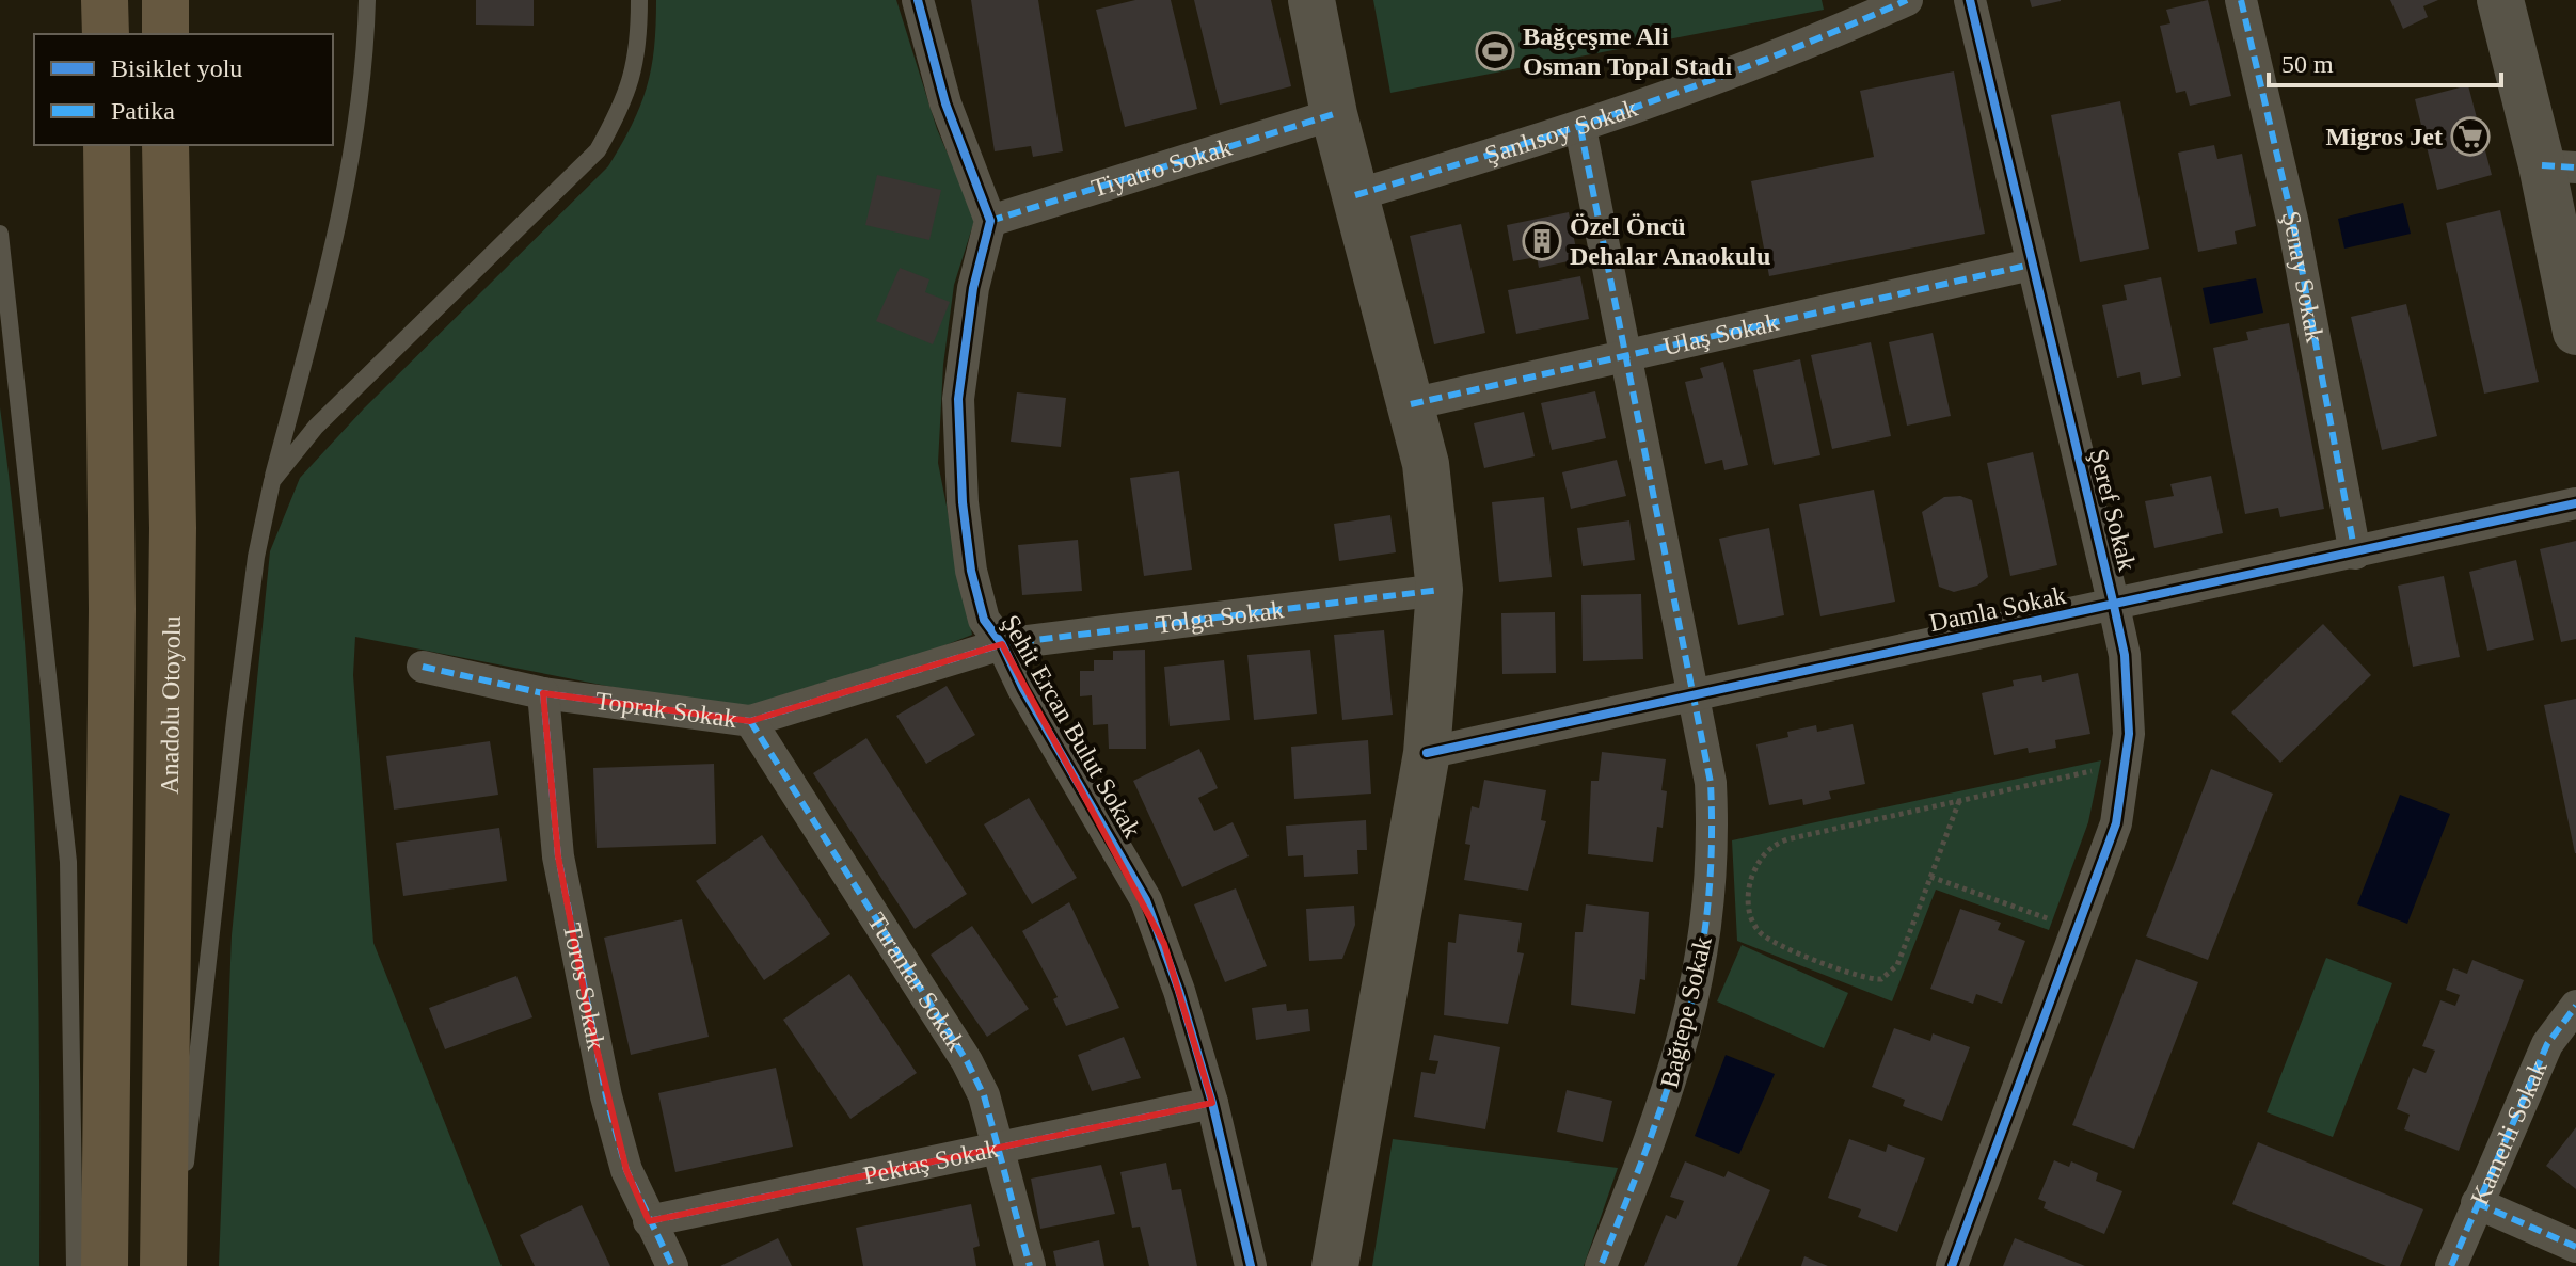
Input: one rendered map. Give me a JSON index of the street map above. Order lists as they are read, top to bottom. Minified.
{"streets":{"highway":["Anadolu Otoyolu"],"street":["Şanlısoy Sokak","Tiyatro Sokak","Şenay Sokak","Ulaş Sokak","Şeref Sokak","Damla Sokak","Tolga Sokak","Toprak Sokak","Şehit Ercan Bulut Sokak","Turanlar Sokak","Toros Sokak","Bağtepe Sokak","Kamerli Sokak","Pektaş Sokak"]},"crossings":[["Şanlısoy Sokak","Bağtepe Sokak"],["Tiyatro Sokak","Şehit Ercan Bulut Sokak"],["Şenay Sokak","Damla Sokak"],["Ulaş Sokak","Şeref Sokak"],["Ulaş Sokak","Bağtepe Sokak"],["Şeref Sokak","Damla Sokak"],["Damla Sokak","Bağtepe Sokak"],["Tolga Sokak","Toprak Sokak"],["Tolga Sokak","Şehit Ercan Bulut Sokak"],["Toprak Sokak","Şehit Ercan Bulut Sokak"],["Toprak Sokak","Turanlar Sokak"],["Toprak Sokak","Toros Sokak"],["Şehit Ercan Bulut Sokak","Pektaş Sokak"],["Turanlar Sokak","Pektaş Sokak"],["Toros Sokak","Pektaş Sokak"]],"places":{"sports":["Bağçeşme Ali Osman Topal Stadı"],"supermarket":["Migros Jet"],"building":["Özel Öncü Dehalar Anaokulu"]},"legend":["Bisiklet yolu","Patika"],"scale_bar":"50 m"}
